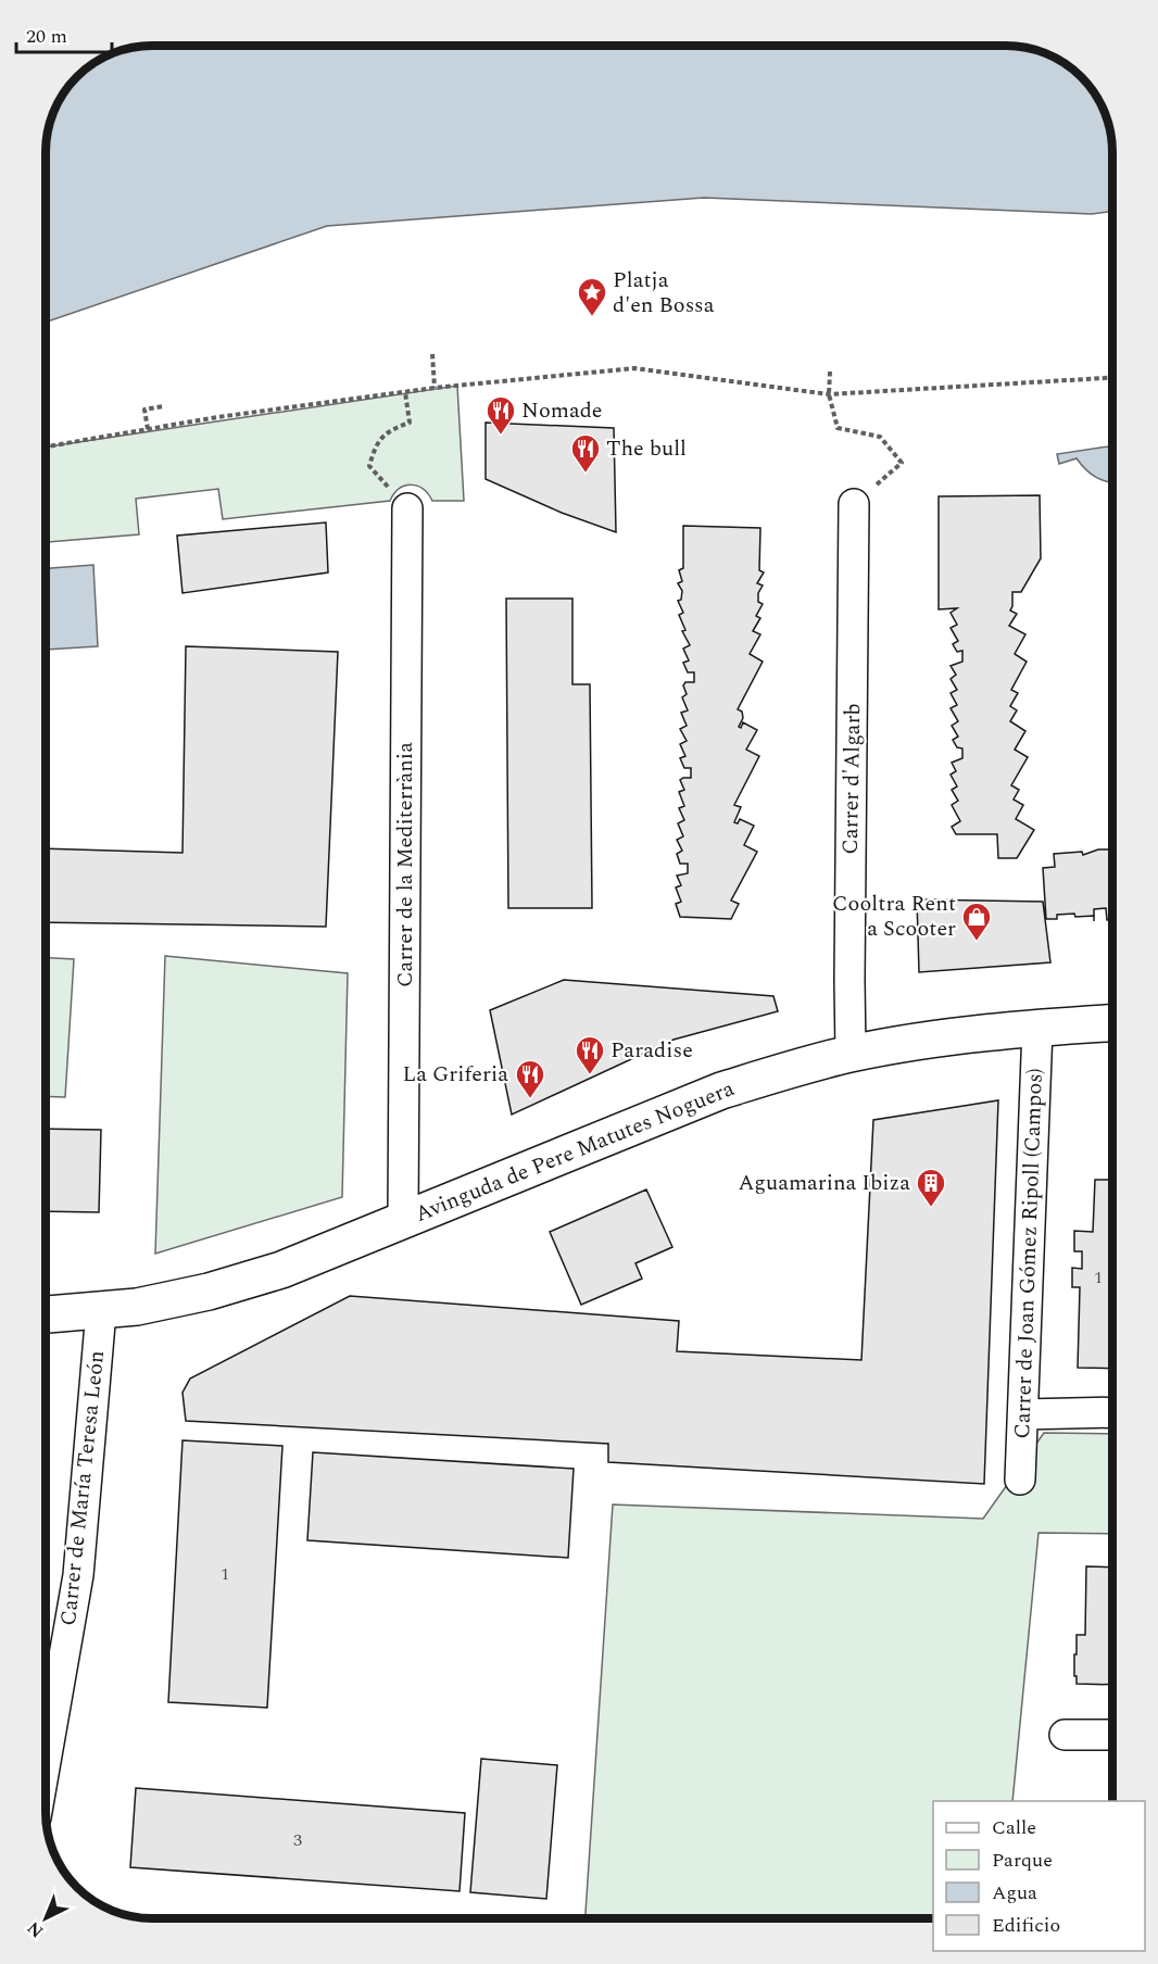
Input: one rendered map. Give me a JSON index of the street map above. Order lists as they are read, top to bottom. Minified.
{"streets":{"street":["Carrer d'Algarb","Carrer de la Mediterrània","Avinguda de Pere Matutes Noguera","Carrer de Joan Gómez Ripoll (Campos)","Carrer de María Teresa León"]},"crossings":[["Carrer d'Algarb","Avinguda de Pere Matutes Noguera"],["Carrer de la Mediterrània","Avinguda de Pere Matutes Noguera"],["Avinguda de Pere Matutes Noguera","Carrer de Joan Gómez Ripoll (Campos)"],["Avinguda de Pere Matutes Noguera","Carrer de María Teresa León"]],"places":{"place":["Platja d'en Bossa"],"restaurant":["Nomade","The bull","Paradise","La Griferia"],"shop":["Cooltra Rent a Scooter"],"building":["Aguamarina Ibiza"]},"house_numbers":["1","1","3"],"legend":["Calle","Parque","Agua","Edificio"],"scale_bar":"20 m","north":"bottom left"}
